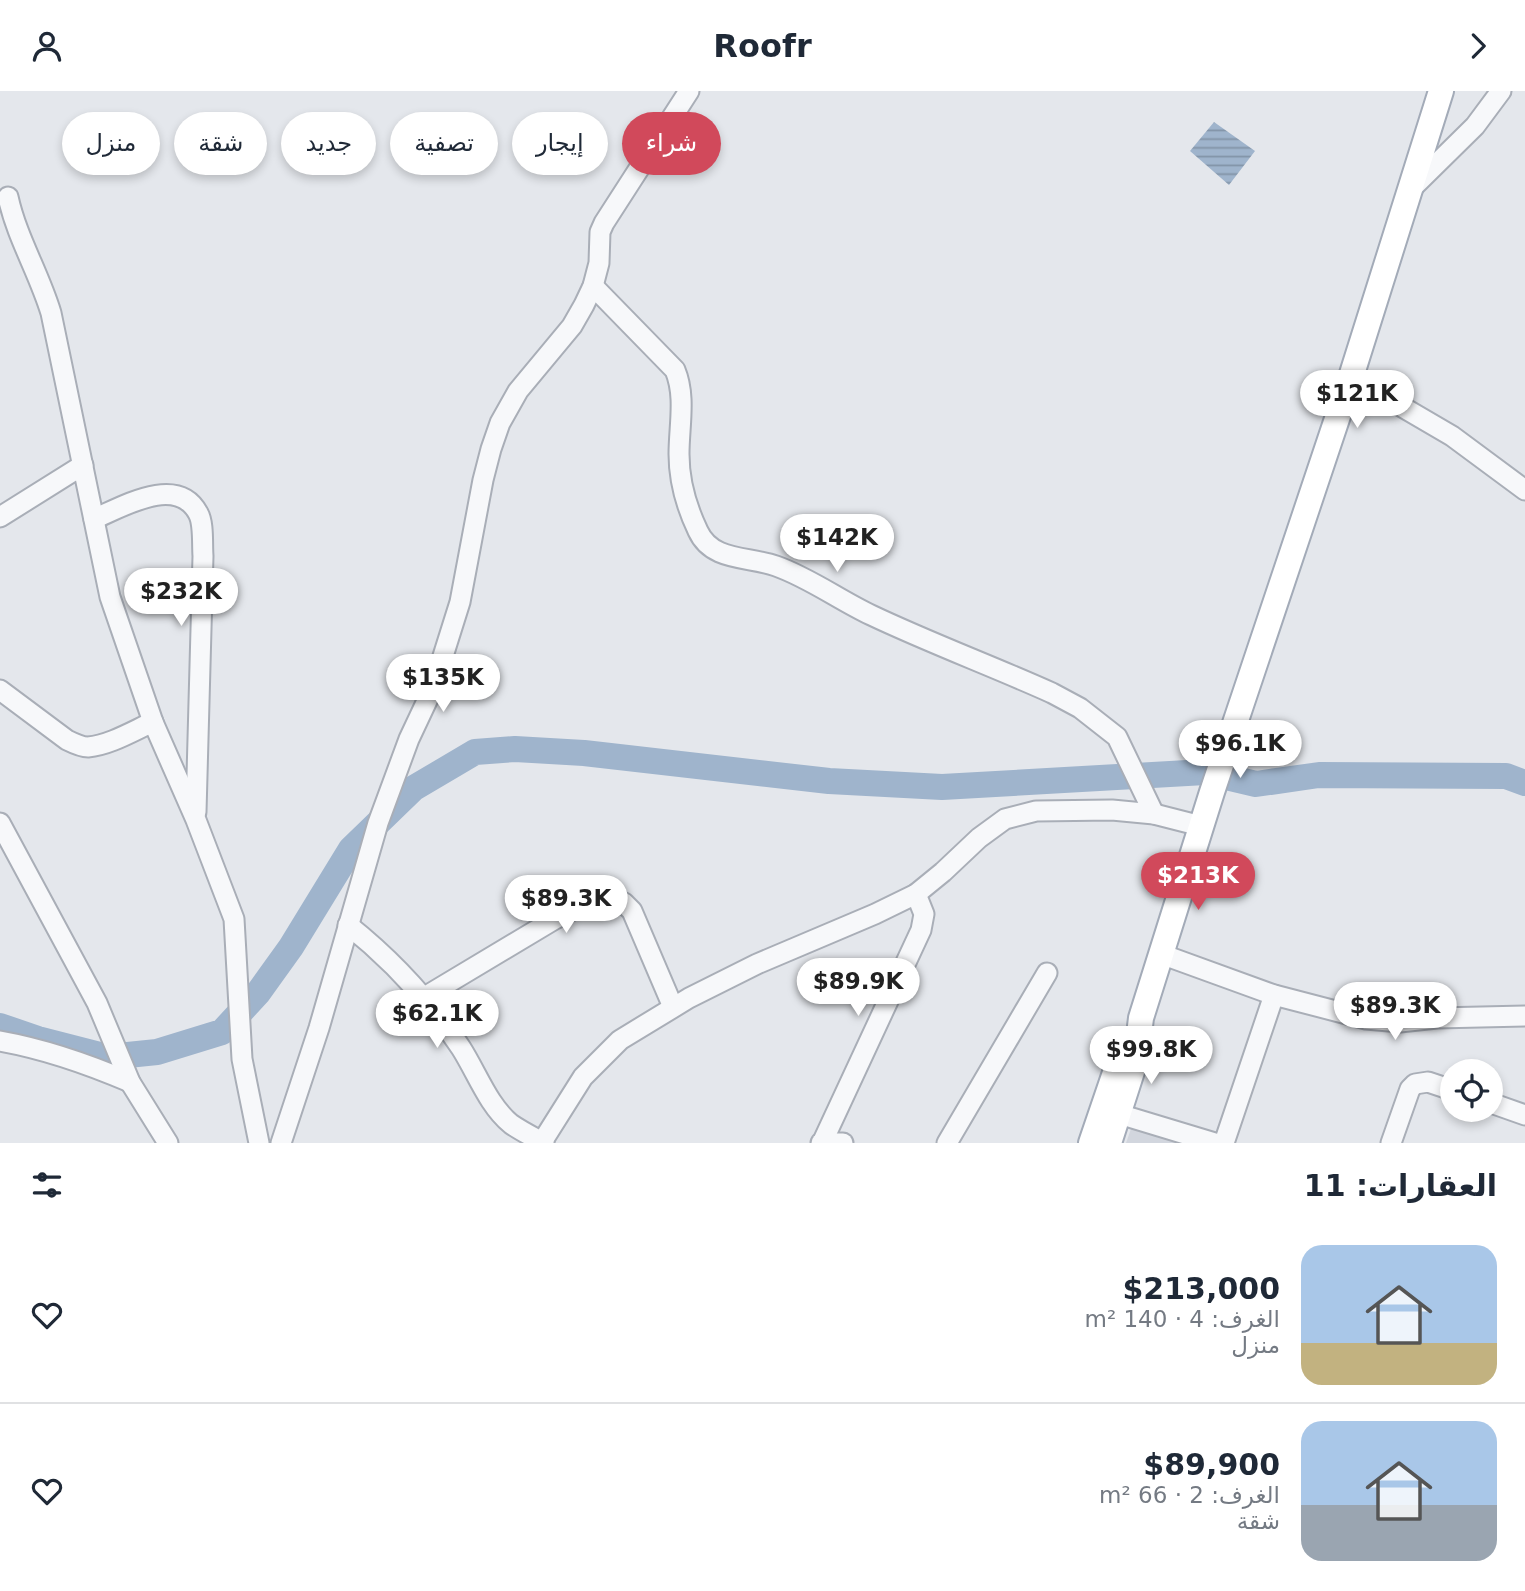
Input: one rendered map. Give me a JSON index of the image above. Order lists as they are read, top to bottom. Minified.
{"page":{"header":"Roofr","chip":["شراء","إيجار","تصفية","جديد","شقة","منزل"],"price":["$121K","$142K","$232K","$135K","$96.1K","$213K","$89.3K","$89.9K","$89.3K","$62.1K","$99.8K"],"heading":"العقارات: 11","list":[{"name":"$213,000","note":"الغرف: 4 · 140 m² · منزل"},{"name":"$89,900","note":"الغرف: 2 · 66 m² · شقة"}]}}
